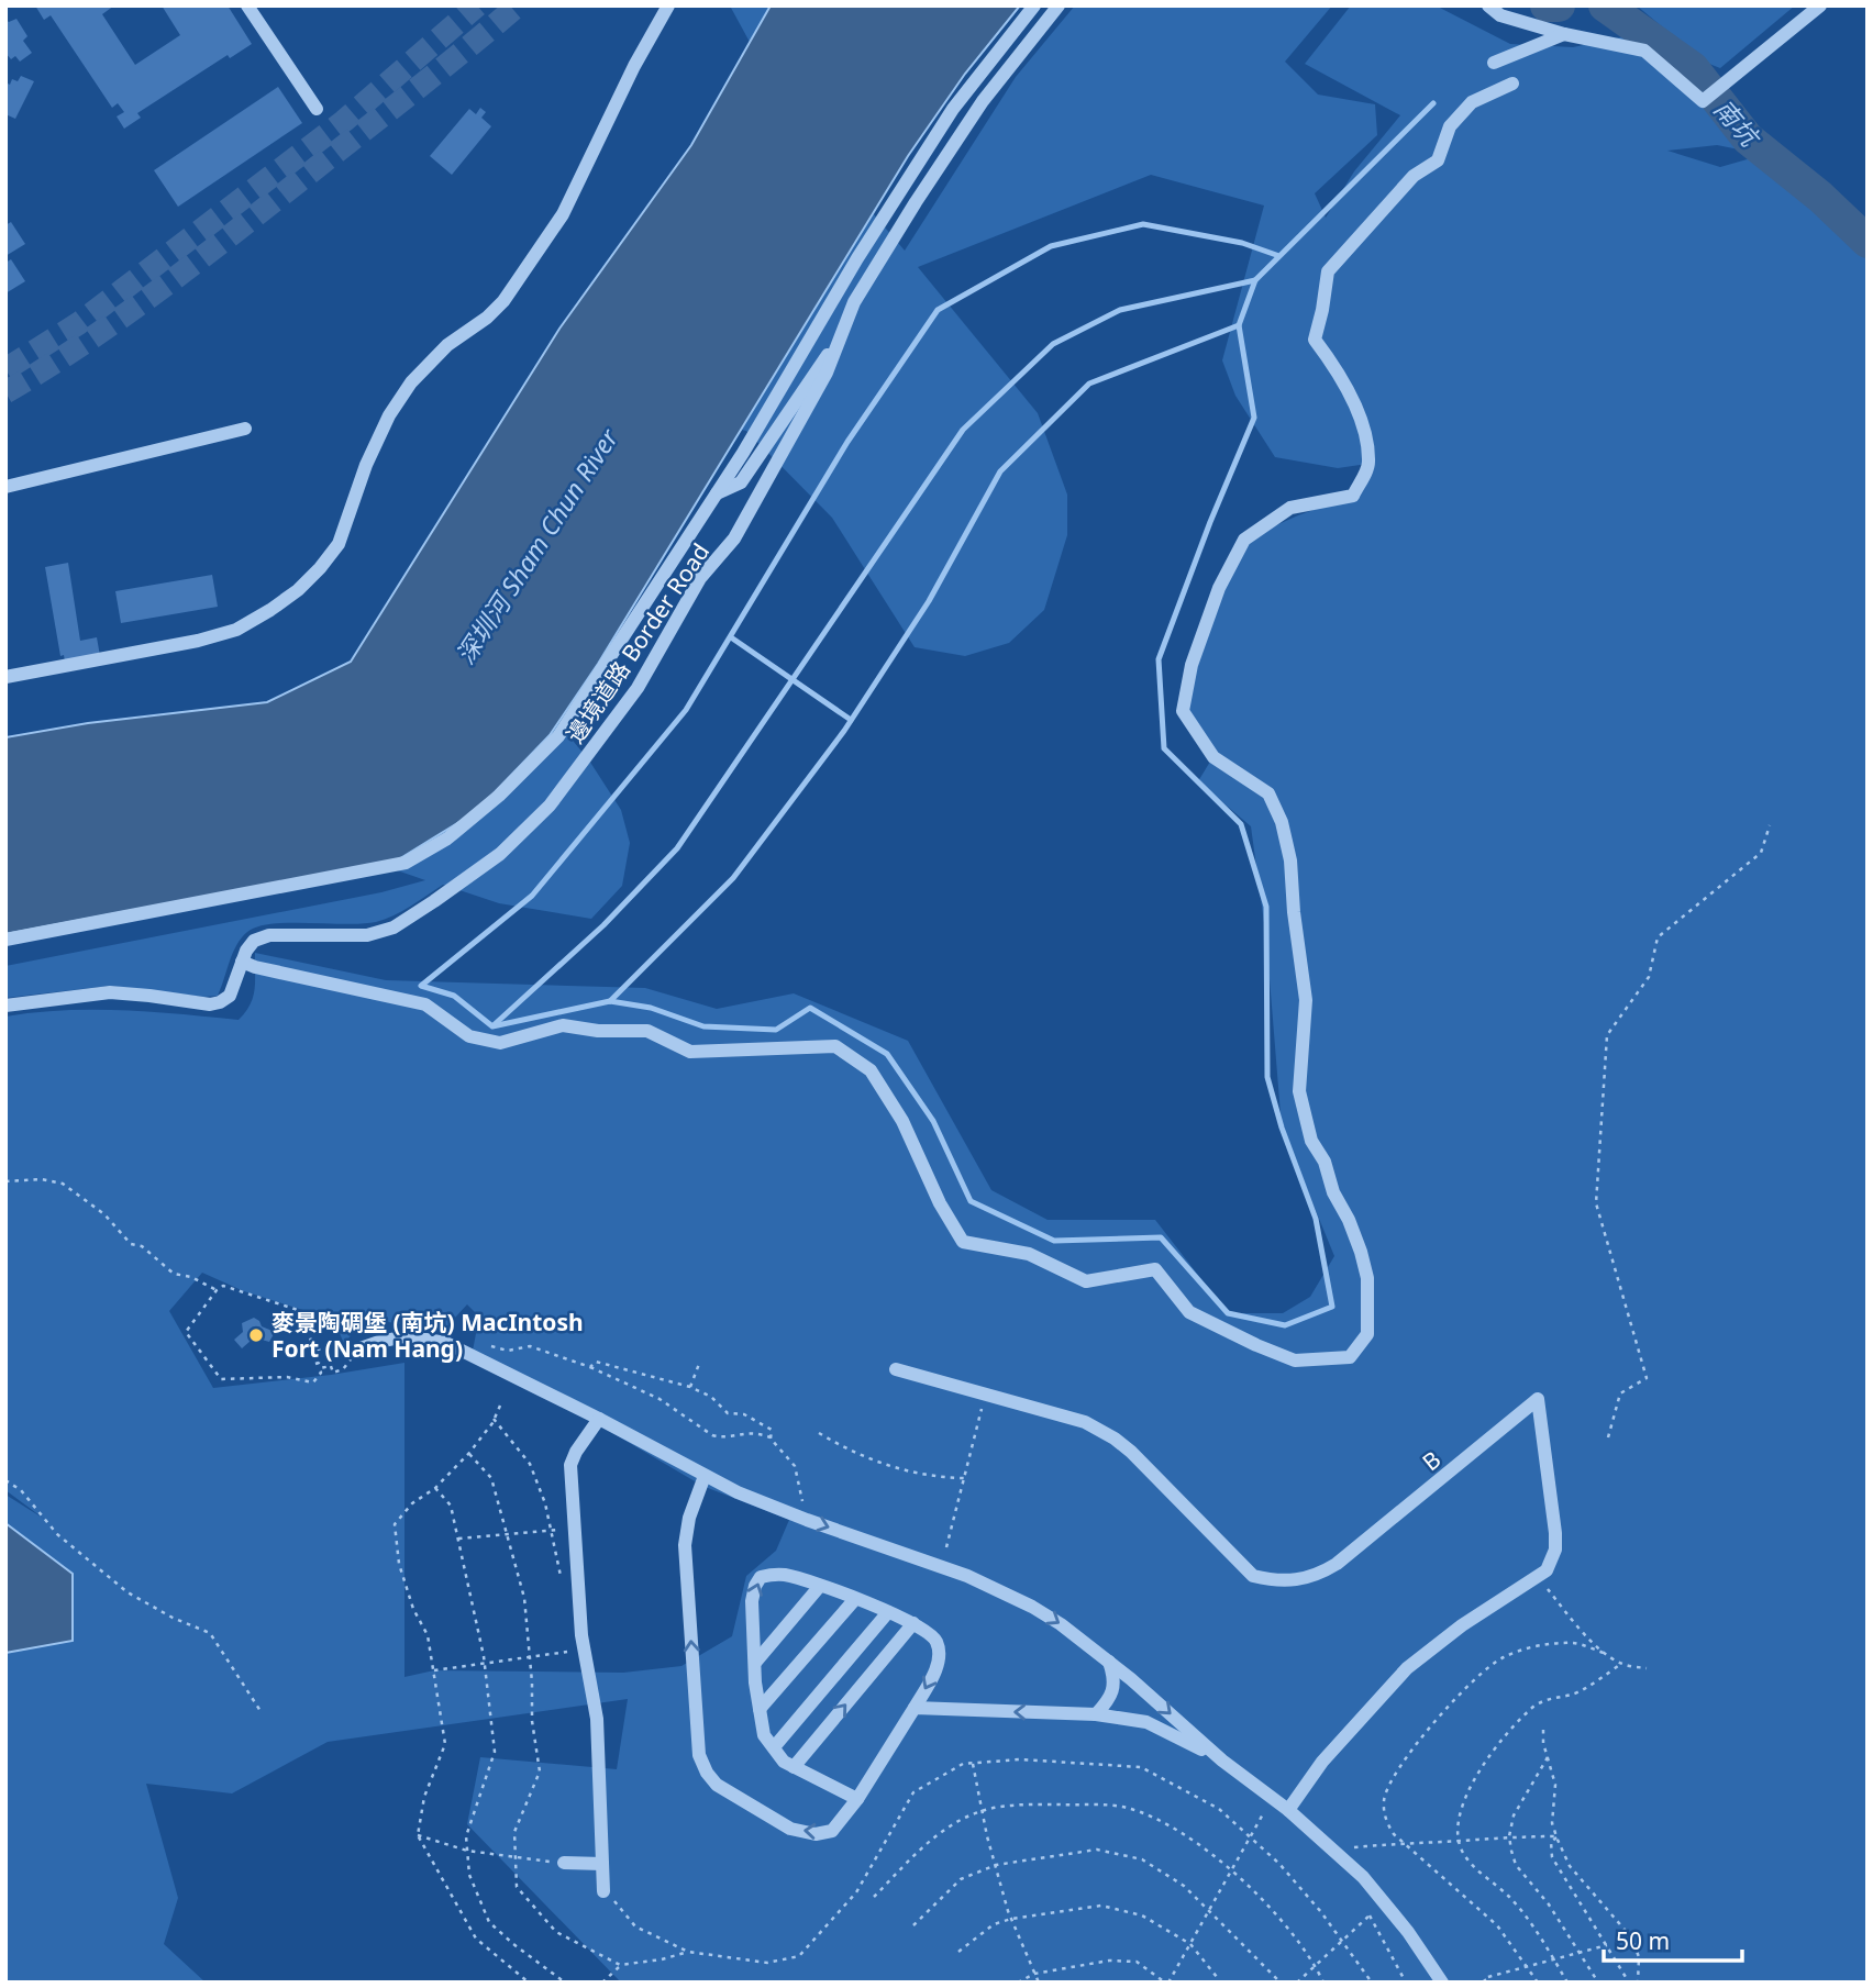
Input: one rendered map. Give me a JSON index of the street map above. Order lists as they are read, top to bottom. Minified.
{"streets":{"street":["邊境道路 Border Road","B"]},"water":["南坑","深圳河 Sham Chun River"],"places":["麥景陶碉堡 (南坑) MacIntosh Fort (Nam Hang)"],"scale_bar":"50 m"}
